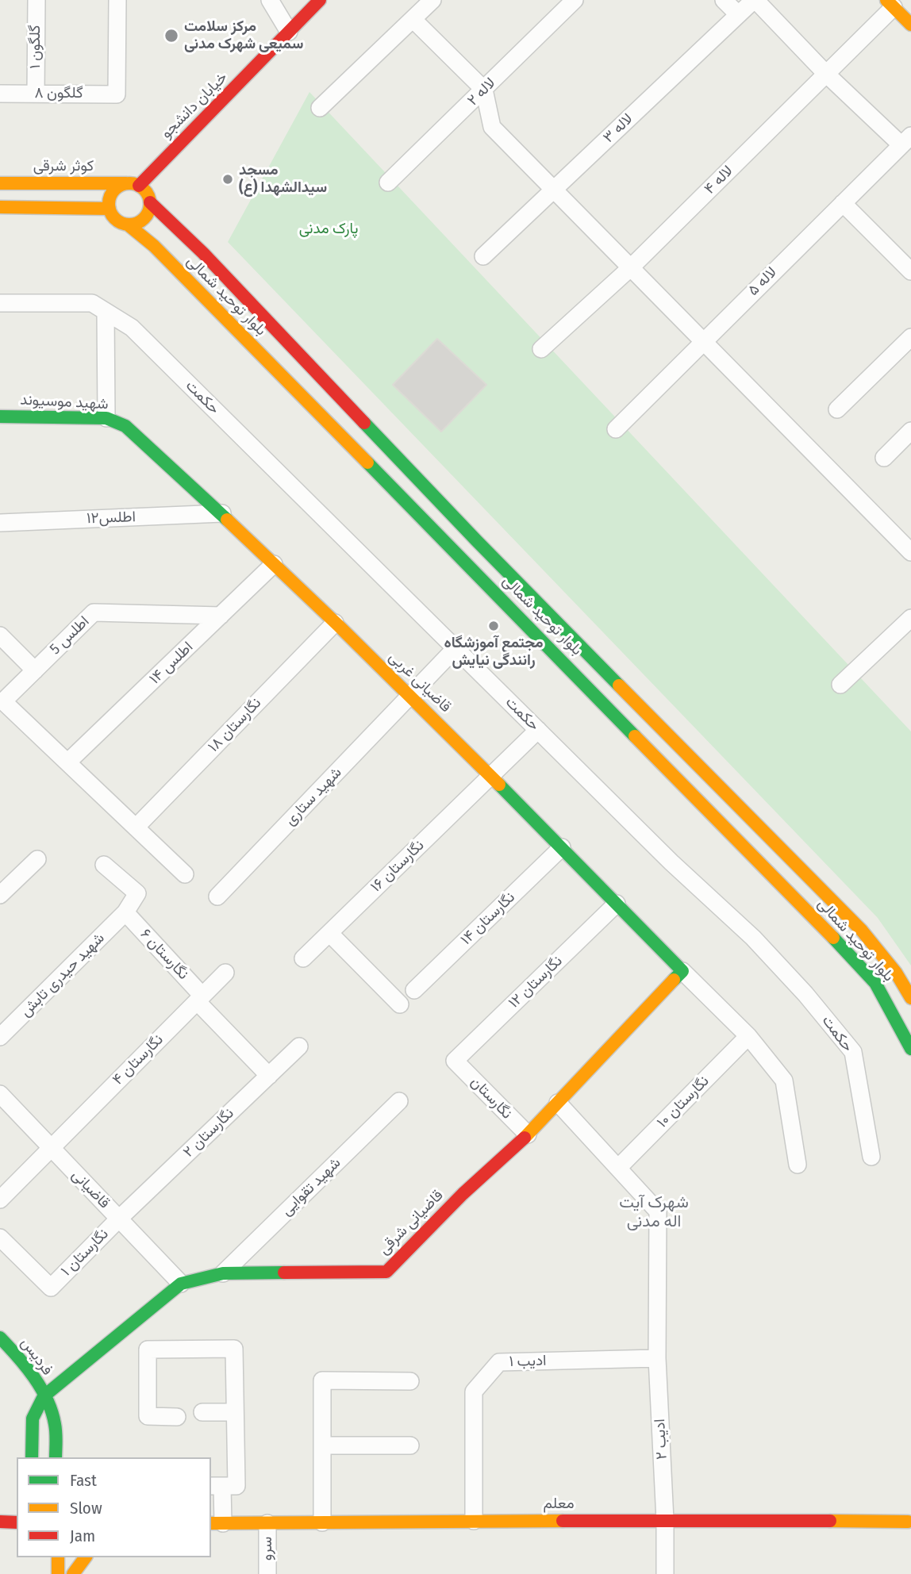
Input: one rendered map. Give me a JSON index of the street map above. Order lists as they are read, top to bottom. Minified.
{"streets":{"street":["گلگون ۱","لاله ۲","گلگون ۸","خیابان دانشجو","لاله ۳","کوثر شرقی","لاله ۴","لاله ۵","بلوار توحید شمالی","حکمت","شهید موسیوند","اطلس۱۲","اطلس 5","اطلس ۱۴","قاضیانی غربی","نگارستان ۱۸","شهید ستاری","نگارستان ۱۶","نگارستان ۱۴","نگارستان ۶","شهید حیدری تابش","نگارستان ۱۲","نگارستان ۴","نگارستان","نگارستان ۱۰","نگارستان ۲","شهید تقوایی","قاضیانی","قاضیانی شرقی","نگارستان ۱","فردیس","ادیب ۱","ادیب ۲","معلم","سرو"]},"crossings":[["گلگون ۱","گلگون ۸"],["خیابان دانشجو","کوثر شرقی"],["خیابان دانشجو","بلوار توحید شمالی"],["کوثر شرقی","بلوار توحید شمالی"],["حکمت","شهید ستاری"],["حکمت","نگارستان ۱۶"],["شهید موسیوند","قاضیانی غربی"],["اطلس۱۲","قاضیانی غربی"],["اطلس 5","اطلس ۱۴"],["اطلس ۱۴","قاضیانی غربی"],["قاضیانی غربی","نگارستان ۱۸"],["قاضیانی غربی","شهید ستاری"],["قاضیانی غربی","نگارستان ۱۶"],["قاضیانی غربی","نگارستان ۱۴"],["قاضیانی غربی","نگارستان ۱۲"],["قاضیانی غربی","قاضیانی شرقی"],["نگارستان ۶","شهید حیدری تابش"],["نگارستان ۶","نگارستان ۴"],["نگارستان ۶","نگارستان ۲"],["نگارستان ۱۲","نگارستان"],["نگارستان ۴","قاضیانی"],["نگارستان","قاضیانی شرقی"],["نگارستان ۱۰","ادیب ۲"],["نگارستان ۲","قاضیانی"],["نگارستان ۲","نگارستان ۱"],["شهید تقوایی","قاضیانی شرقی"],["قاضیانی","قاضیانی شرقی"],["قاضیانی","نگارستان ۱"],["قاضیانی شرقی","فردیس"],["قاضیانی شرقی","ادیب ۲"],["ادیب ۱","ادیب ۲"],["ادیب ۱","معلم"],["ادیب ۲","معلم"],["معلم","سرو"]],"districts":["شهرک آیت اله مدنی"],"parks":["پارک مدنی"],"places":["مرکز سلامت سمیعی شهرک مدنی","مسجد سیدالشهدا (ع)","مجتمع آموزشگاه رانندگی نیایش"],"legend":["Fast","Slow","Jam"]}
